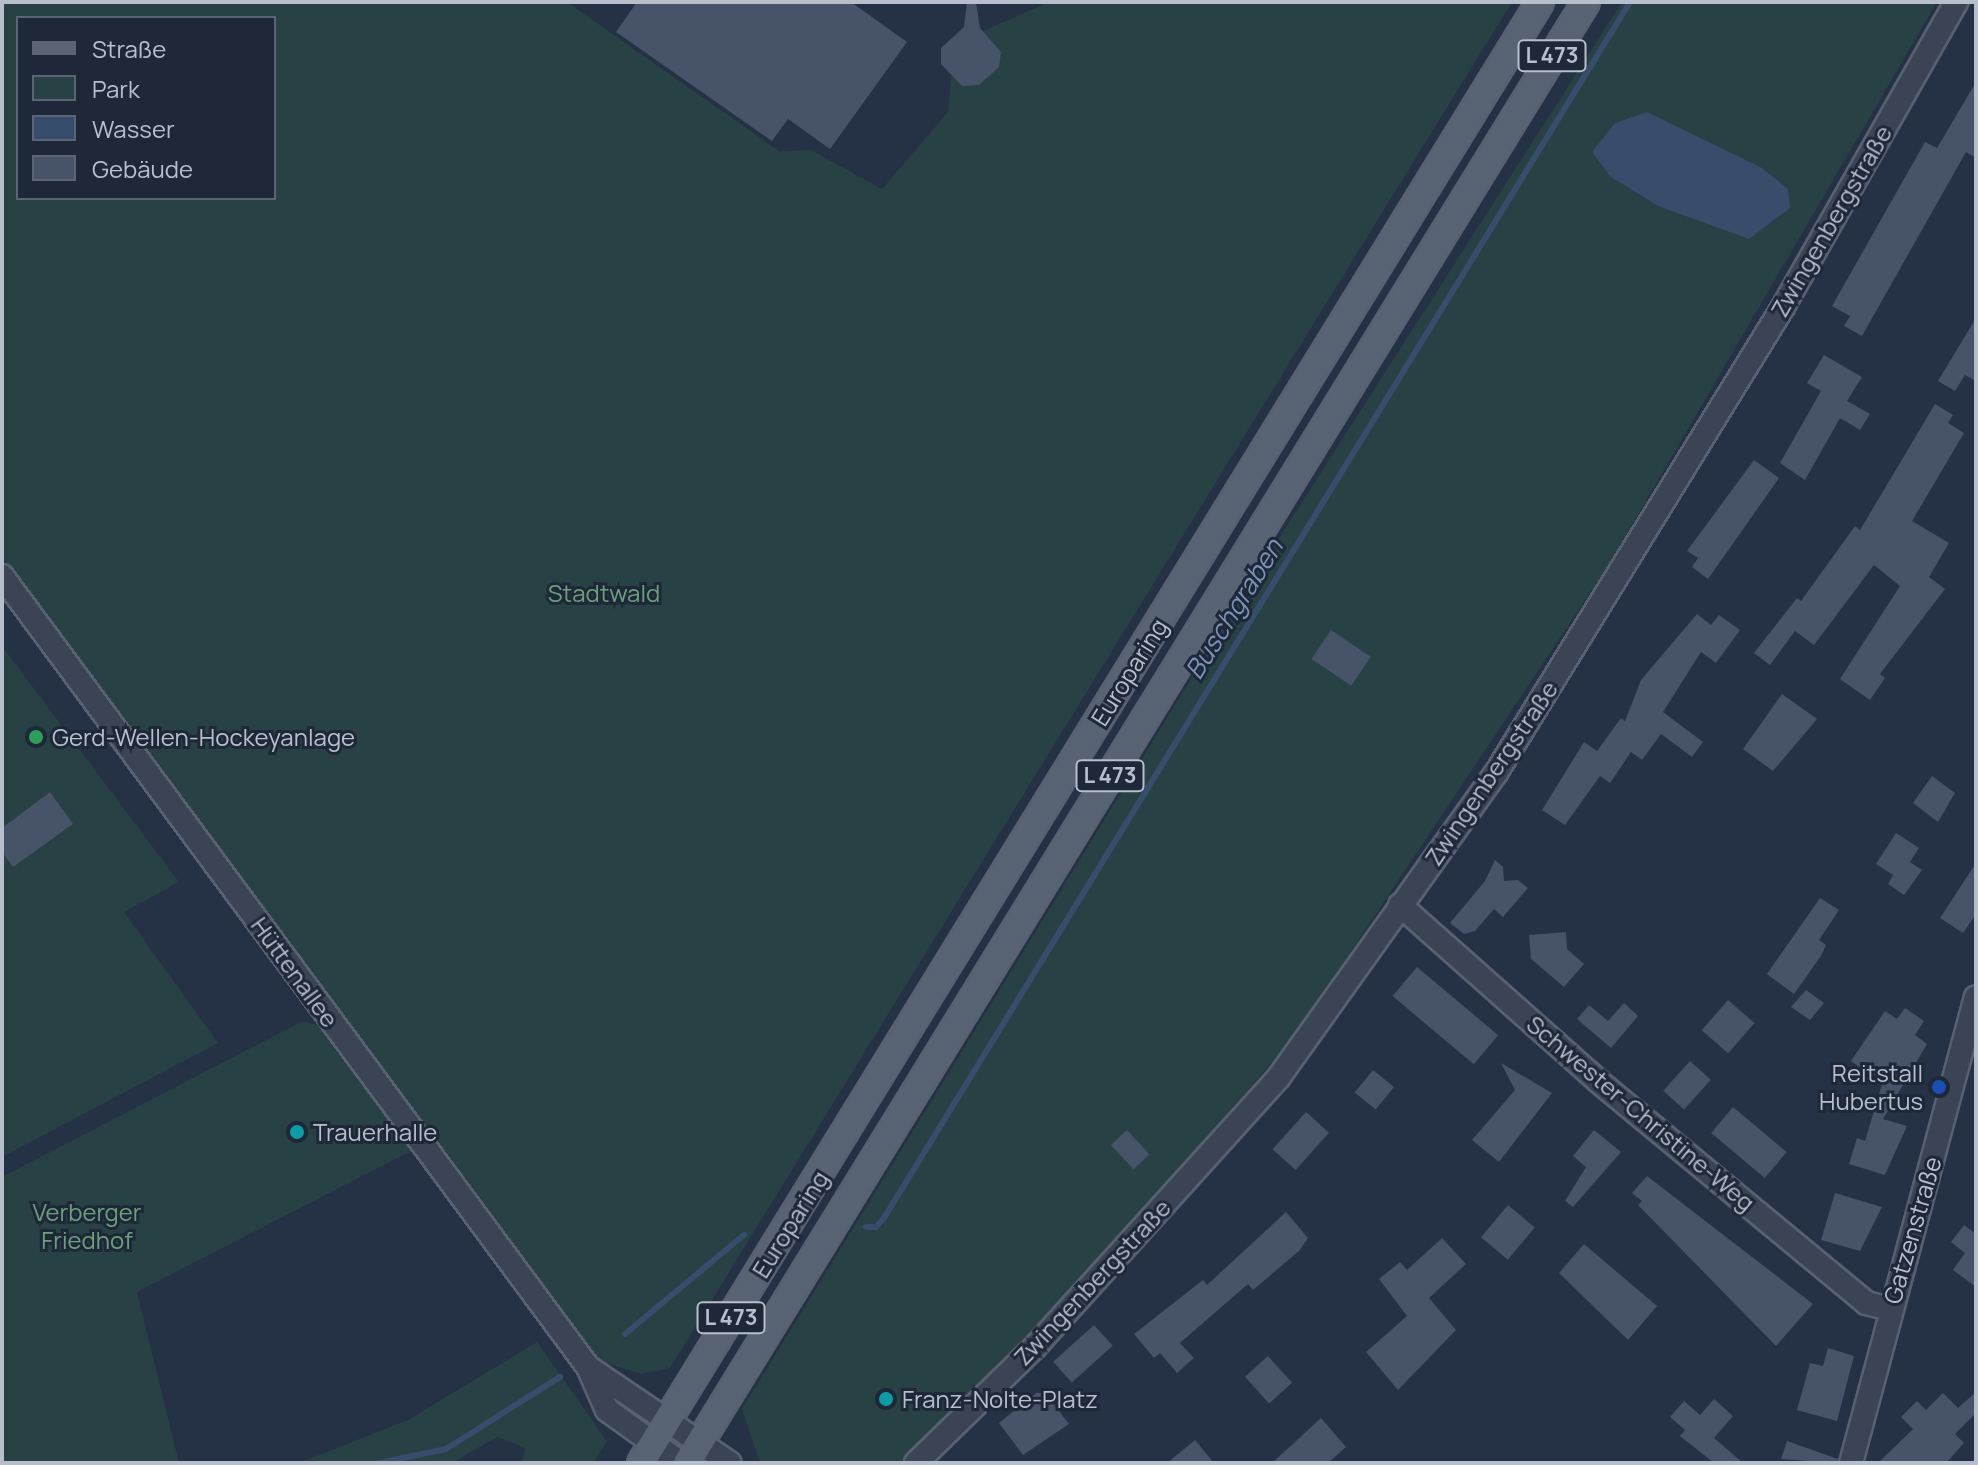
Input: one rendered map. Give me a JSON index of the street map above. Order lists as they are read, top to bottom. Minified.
{"streets":{"main road":["L 473","Europaring"],"street":["Zwingenbergstraße","Hüttenallee","Schwester-Christine-Weg","Gatzenstraße"]},"crossings":[["Zwingenbergstraße","Schwester-Christine-Weg"],["Europaring","Hüttenallee"],["Schwester-Christine-Weg","Gatzenstraße"]],"water":["Buschgraben"],"parks":["Stadtwald","Verberger Friedhof"],"places":["Gerd-Wellen-Hockeyanlage","Reitstall Hubertus","Trauerhalle","Franz-Nolte-Platz"],"legend":["Straße","Park","Wasser","Gebäude"]}
